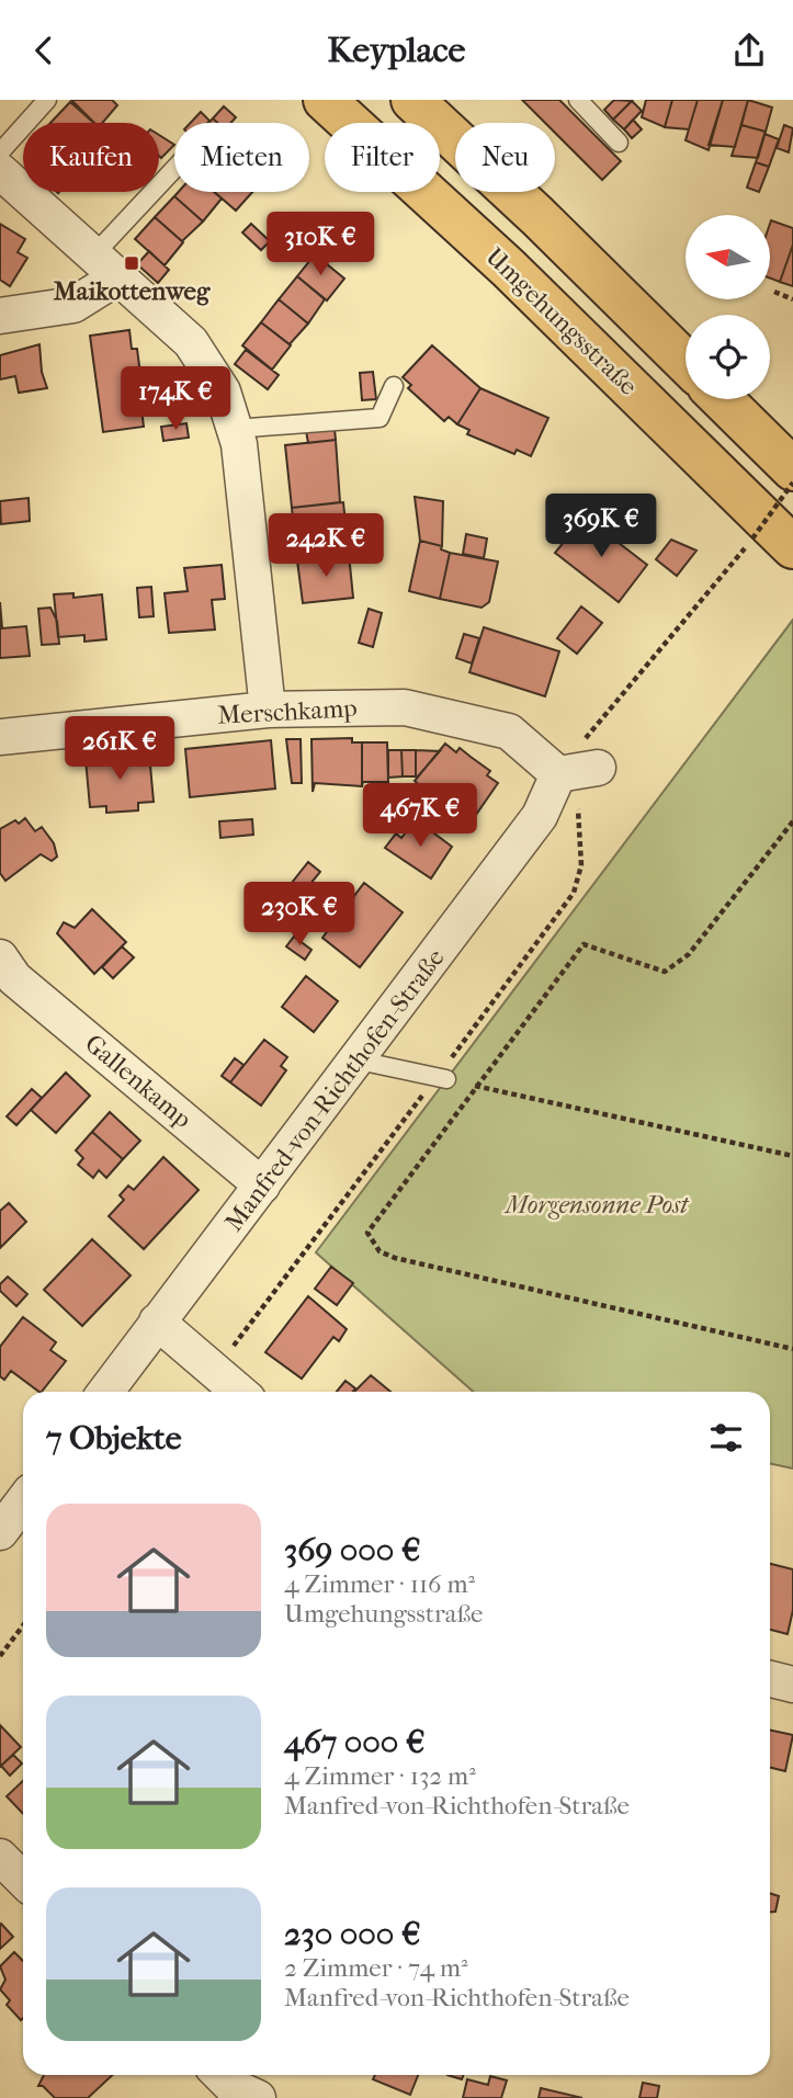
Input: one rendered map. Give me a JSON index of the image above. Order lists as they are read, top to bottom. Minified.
{"streets":{"highway":["Umgehungsstraße"],"street":["Merschkamp","Gallenkamp","Manfred-von-Richthofen-Straße"]},"crossings":[["Merschkamp","Manfred-von-Richthofen-Straße"],["Gallenkamp","Manfred-von-Richthofen-Straße"]],"parks":["Morgensonne Post"],"places":{"transit":["Maikottenweg"]},"north":"left","page":{"header":"Keyplace","chip":["Kaufen","Mieten","Filter","Neu"],"price":["310K €","174K €","369K €","242K €","261K €","467K €","230K €"],"heading":"7 Objekte","list":[{"name":"369 000 €","note":"4 Zimmer · 116 m² · Umgehungsstraße"},{"name":"467 000 €","note":"4 Zimmer · 132 m² · Manfred-von-Richthofen-Straße"},{"name":"230 000 €","note":"2 Zimmer · 74 m² · Manfred-von-Richthofen-Straße"}]}}
